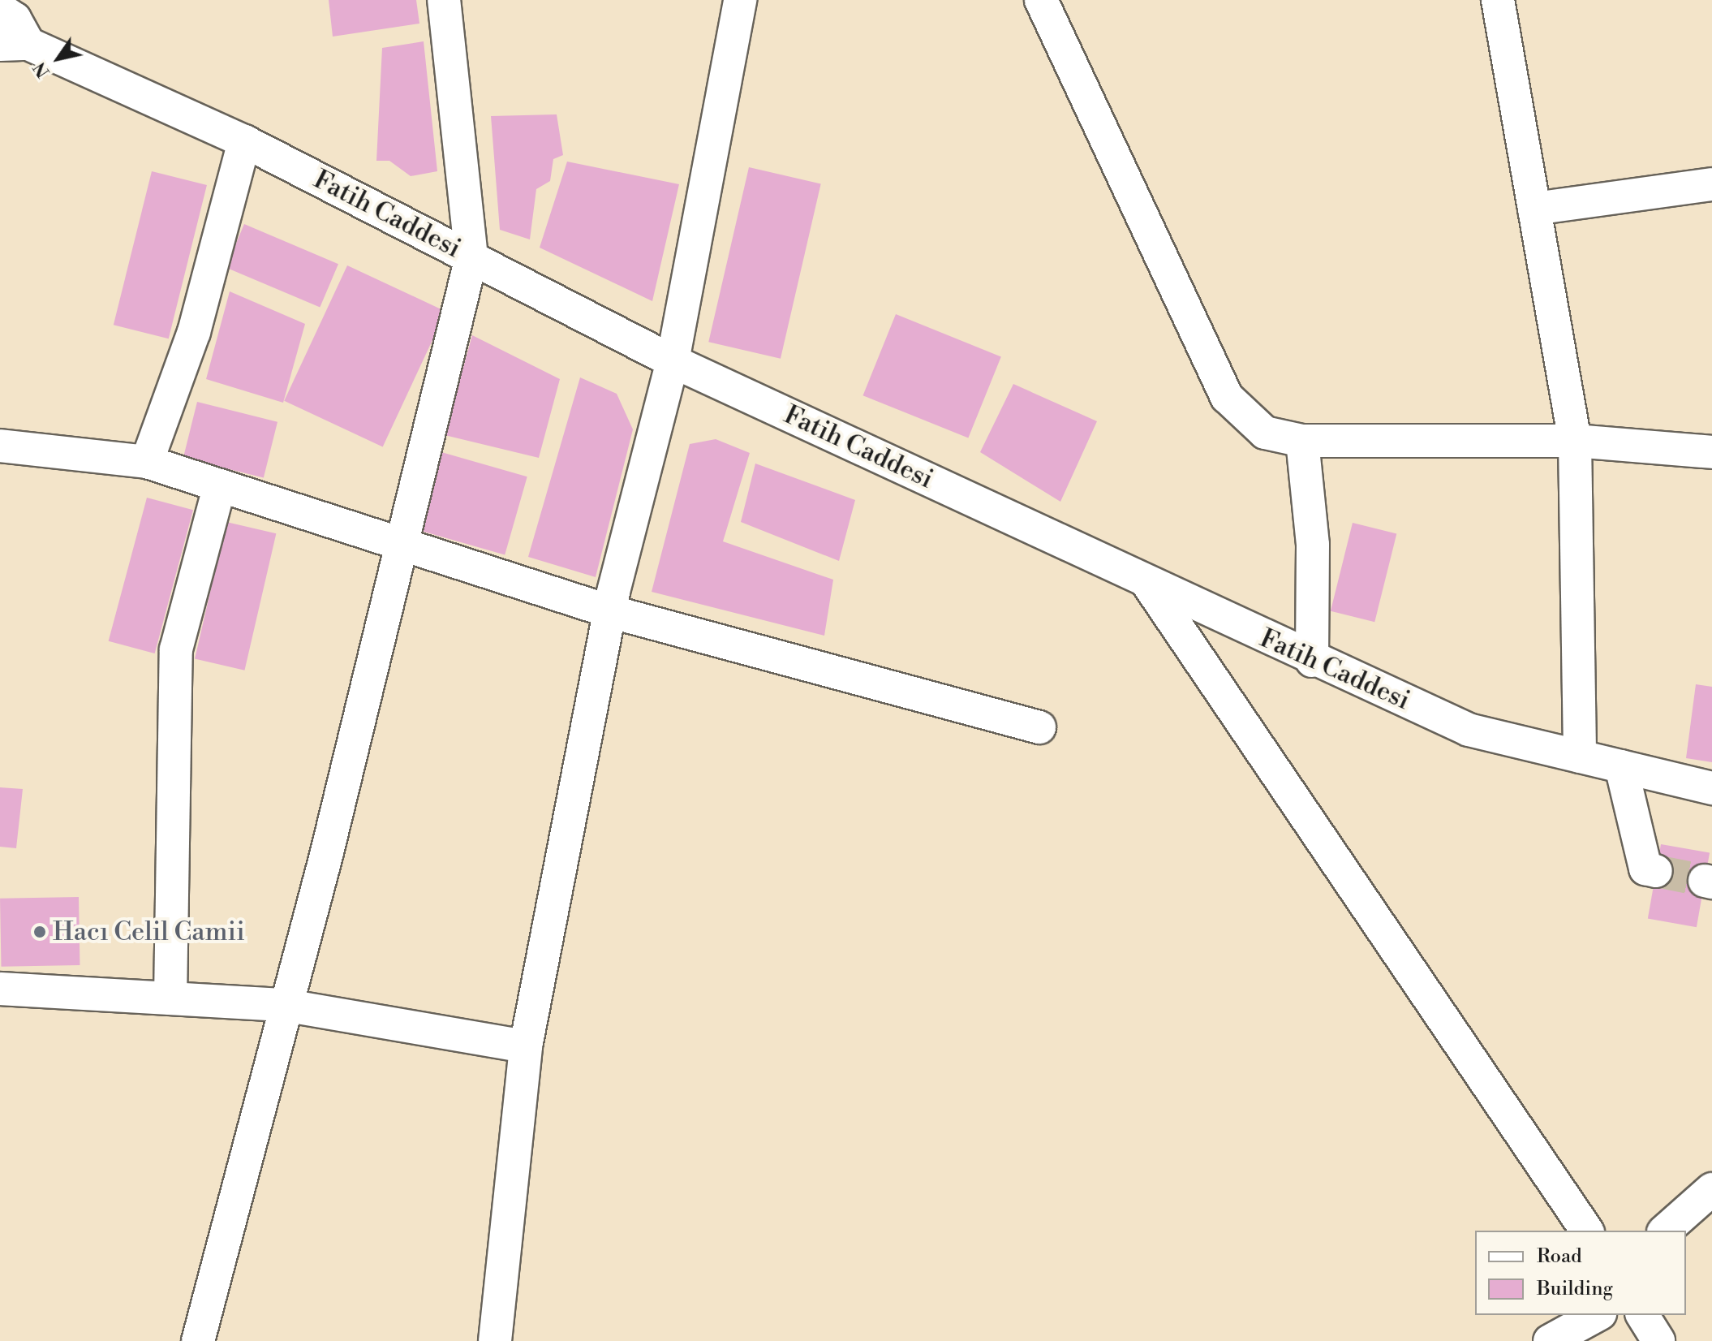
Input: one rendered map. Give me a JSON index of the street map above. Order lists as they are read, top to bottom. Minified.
{"streets":{"street":["Fatih Caddesi"]},"places":["Hacı Celil Camii"],"legend":["Road","Building"],"north":"bottom left"}
